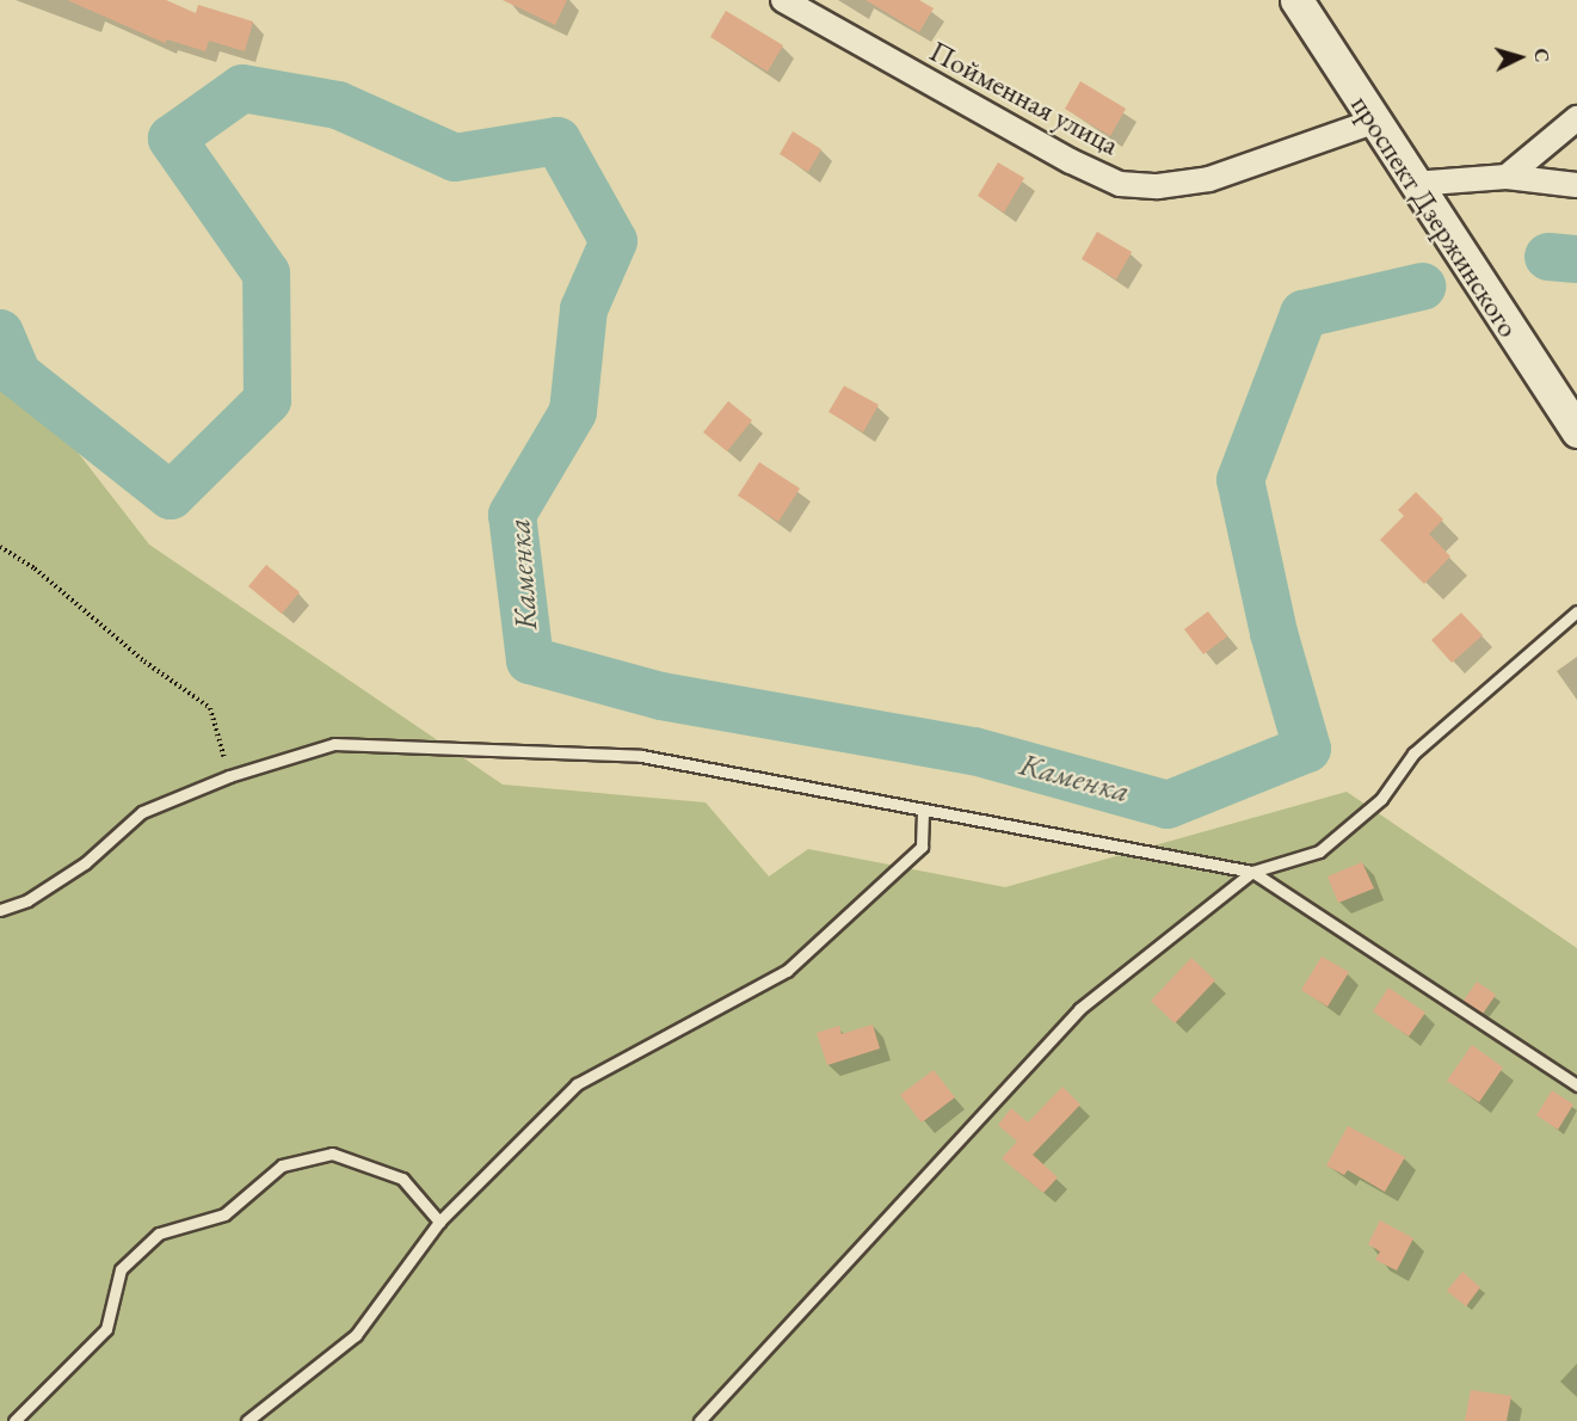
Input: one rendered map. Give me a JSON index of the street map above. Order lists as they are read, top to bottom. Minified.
{"streets":{"street":["Пойменная улица","проспект Дзержинского"]},"crossings":[["Пойменная улица","проспект Дзержинского"]],"water":["Каменка"],"north":"right"}
